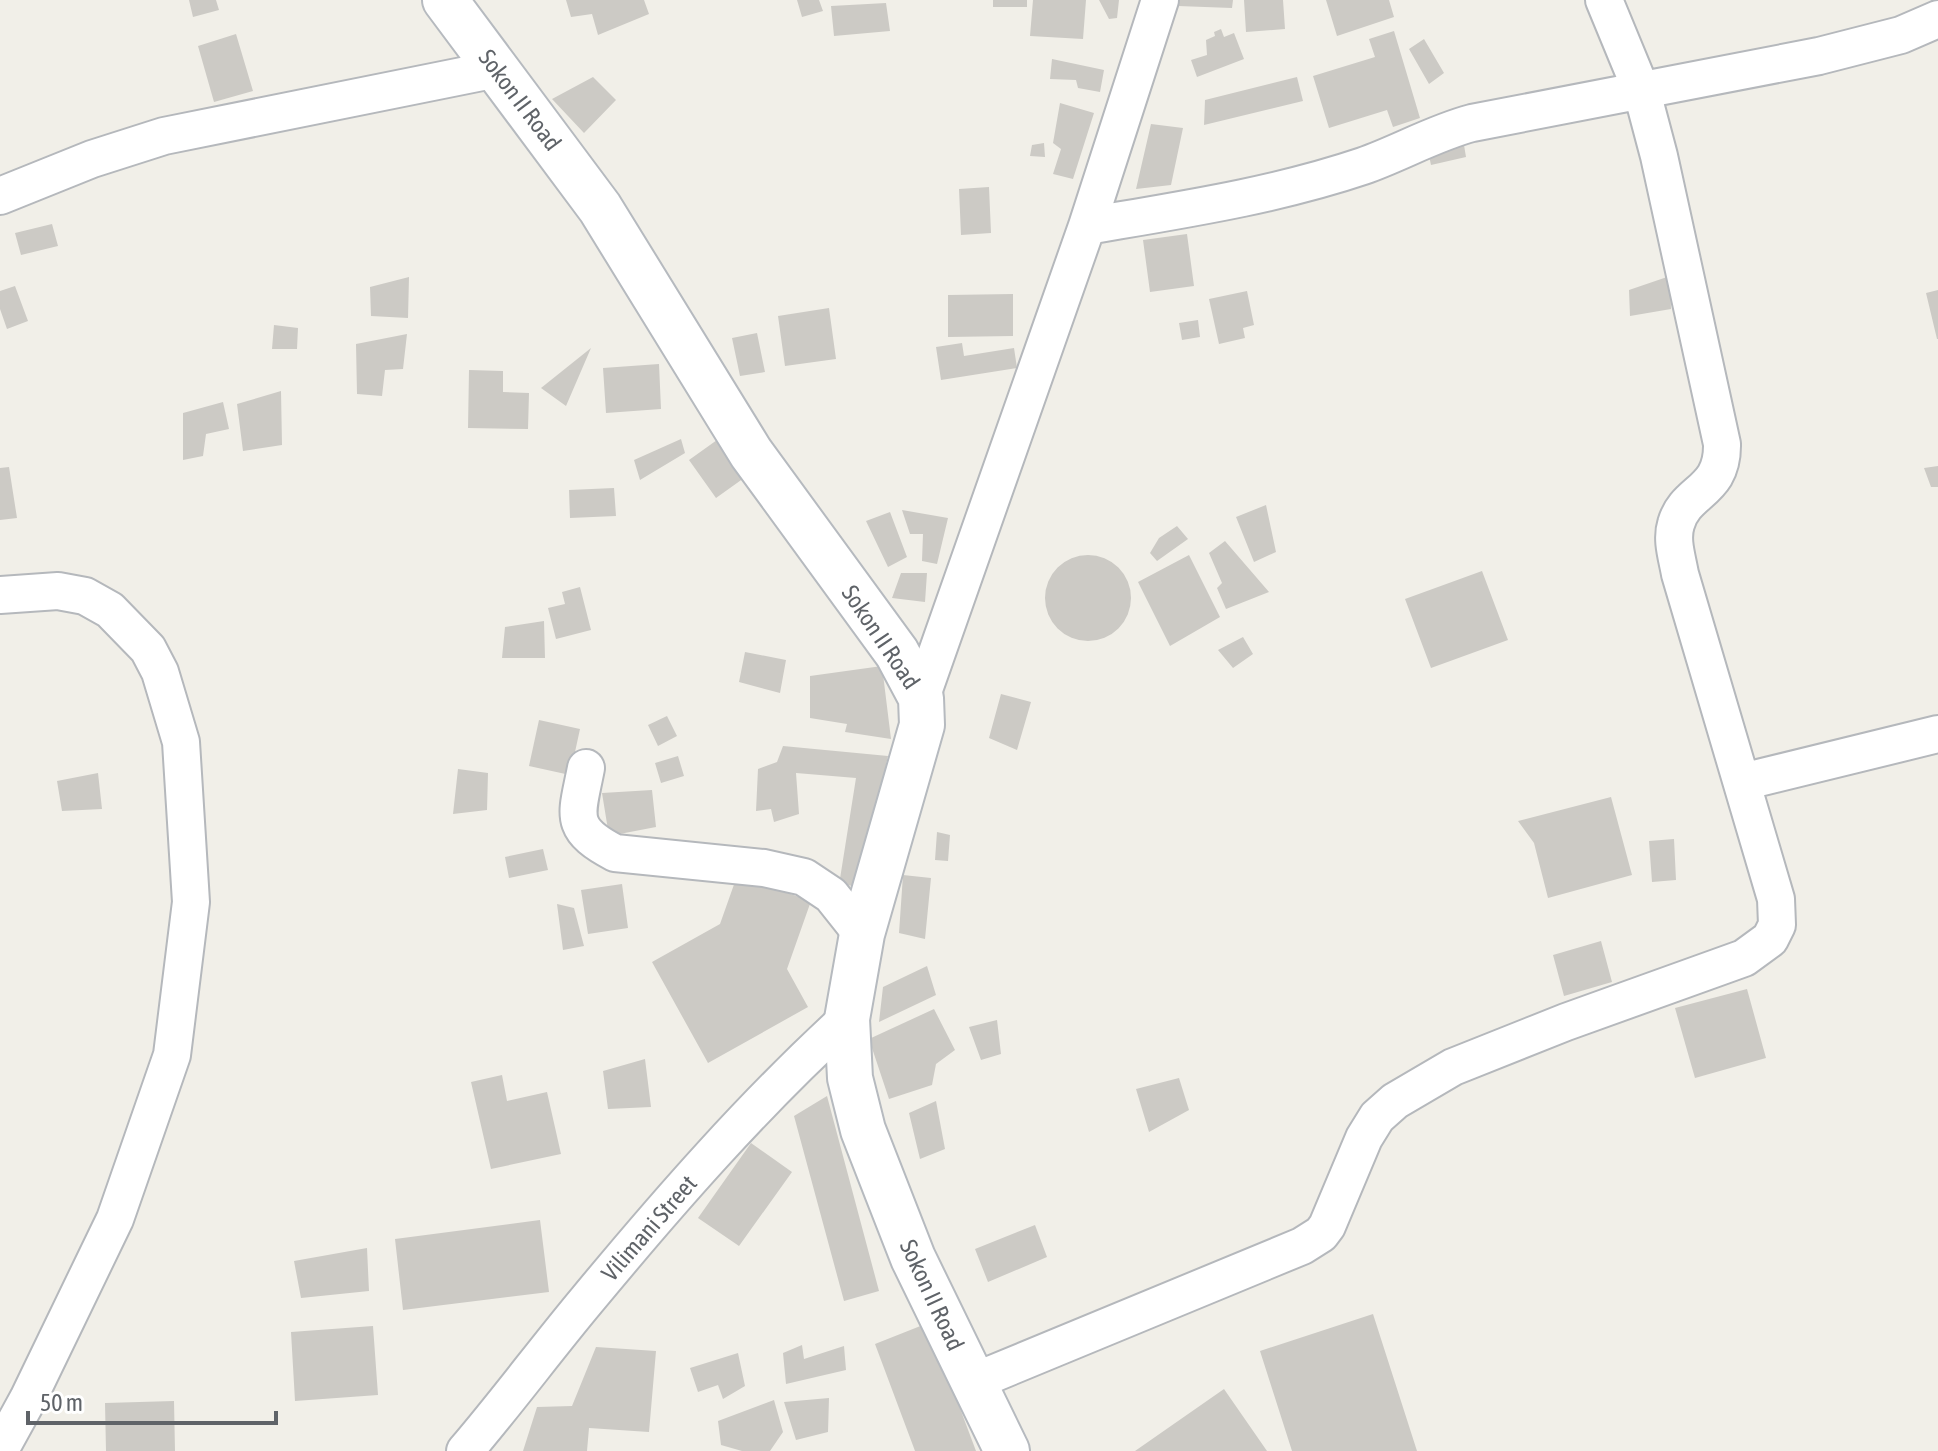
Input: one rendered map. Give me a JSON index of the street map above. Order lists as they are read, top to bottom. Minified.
{"streets":{"street":["Sokon II Road","Vilimani Street"]},"crossings":[["Sokon II Road","Vilimani Street"]],"scale_bar":"50 m"}
